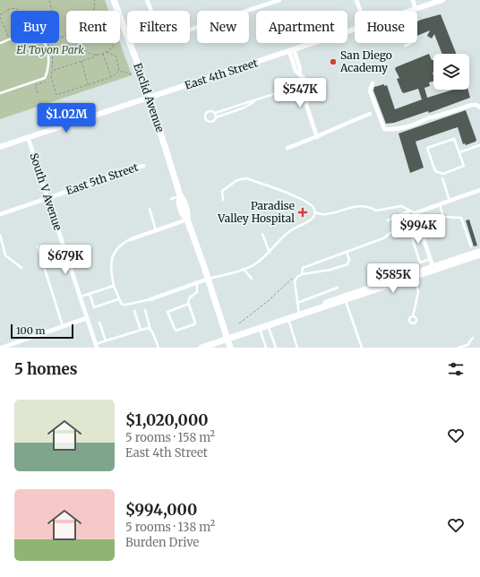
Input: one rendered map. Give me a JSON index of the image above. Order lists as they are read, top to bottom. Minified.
{"streets":{"main road":["Euclid Avenue"],"street":["East 4th Street","East 5th Street","South V Avenue"]},"crossings":[["East 4th Street","Euclid Avenue"],["East 4th Street","South V Avenue"],["East 5th Street","South V Avenue"]],"parks":["El Toyon Park"],"places":{"other":["San Diego Academy"],"health":["Paradise Valley Hospital"]},"scale_bar":"100 m","page":{"chip":["Buy","Rent","Filters","New","Apartment","House"],"price":["$547K","$1.02M","$994K","$679K","$585K"],"scale":"100 m","heading":"5 homes","list":[{"name":"$1,020,000","note":"5 rooms · 158 m² · East 4th Street"},{"name":"$994,000","note":"5 rooms · 138 m² · Burden Drive"}]}}
